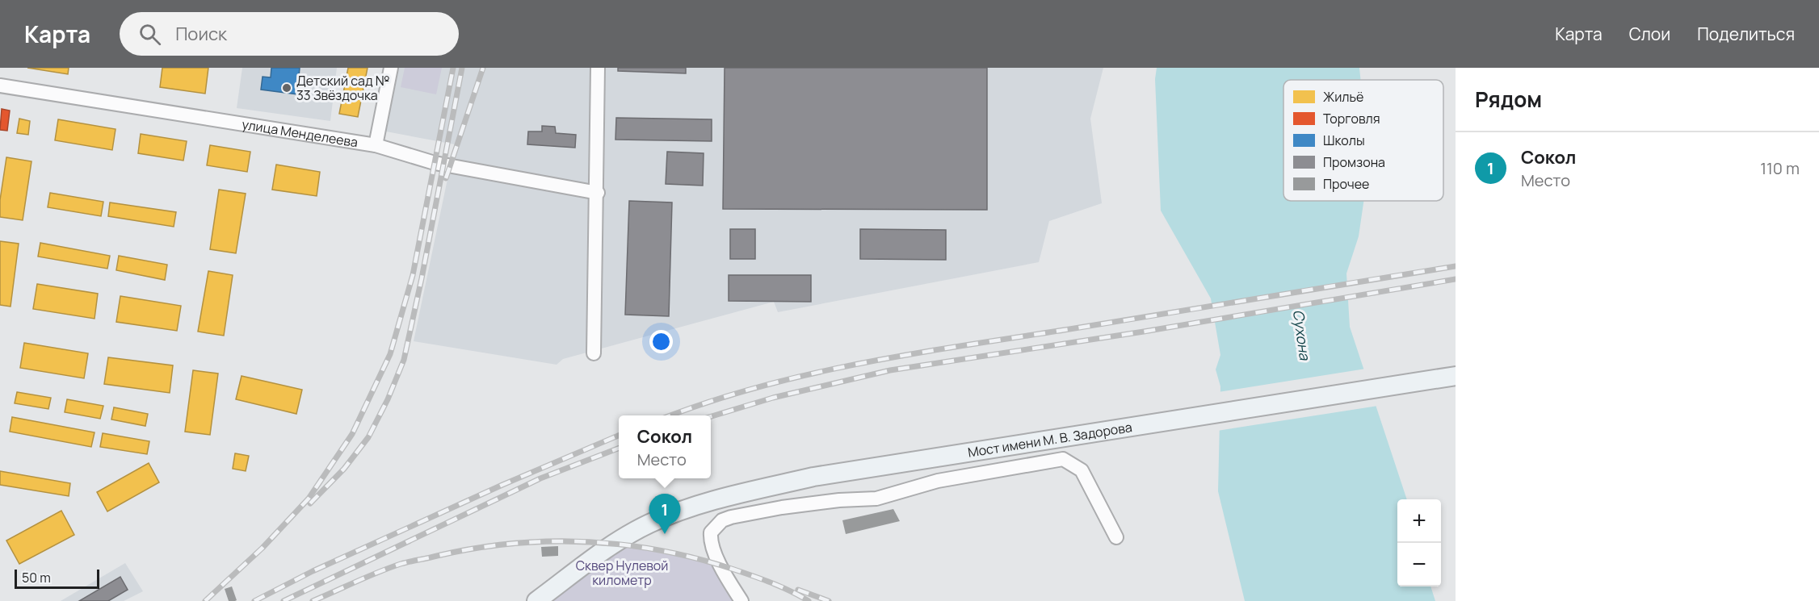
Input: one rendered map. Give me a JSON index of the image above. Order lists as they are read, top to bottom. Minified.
{"streets":{"main road":["Мост имени М. В. Задорова"],"street":["улица Менделеева"]},"water":["Сухона"],"parks":["Сквер Нулевой километр"],"places":["Детский сад № 33 Звёздочка"],"legend":["Жильё","Торговля","Школы","Промзона","Прочее"],"scale_bar":"50 m","page":{"header":"Карта","search":"Поиск","nav":["Карта","Слои","Поделиться"],"heading":"Рядом","list":[{"mark":"1","name":"Сокол","note":"Место","value":"110 m"}],"popup":["Сокол","Место"],"pins":"1","map_buttons":["+","−"],"scale":"50 m"}}
